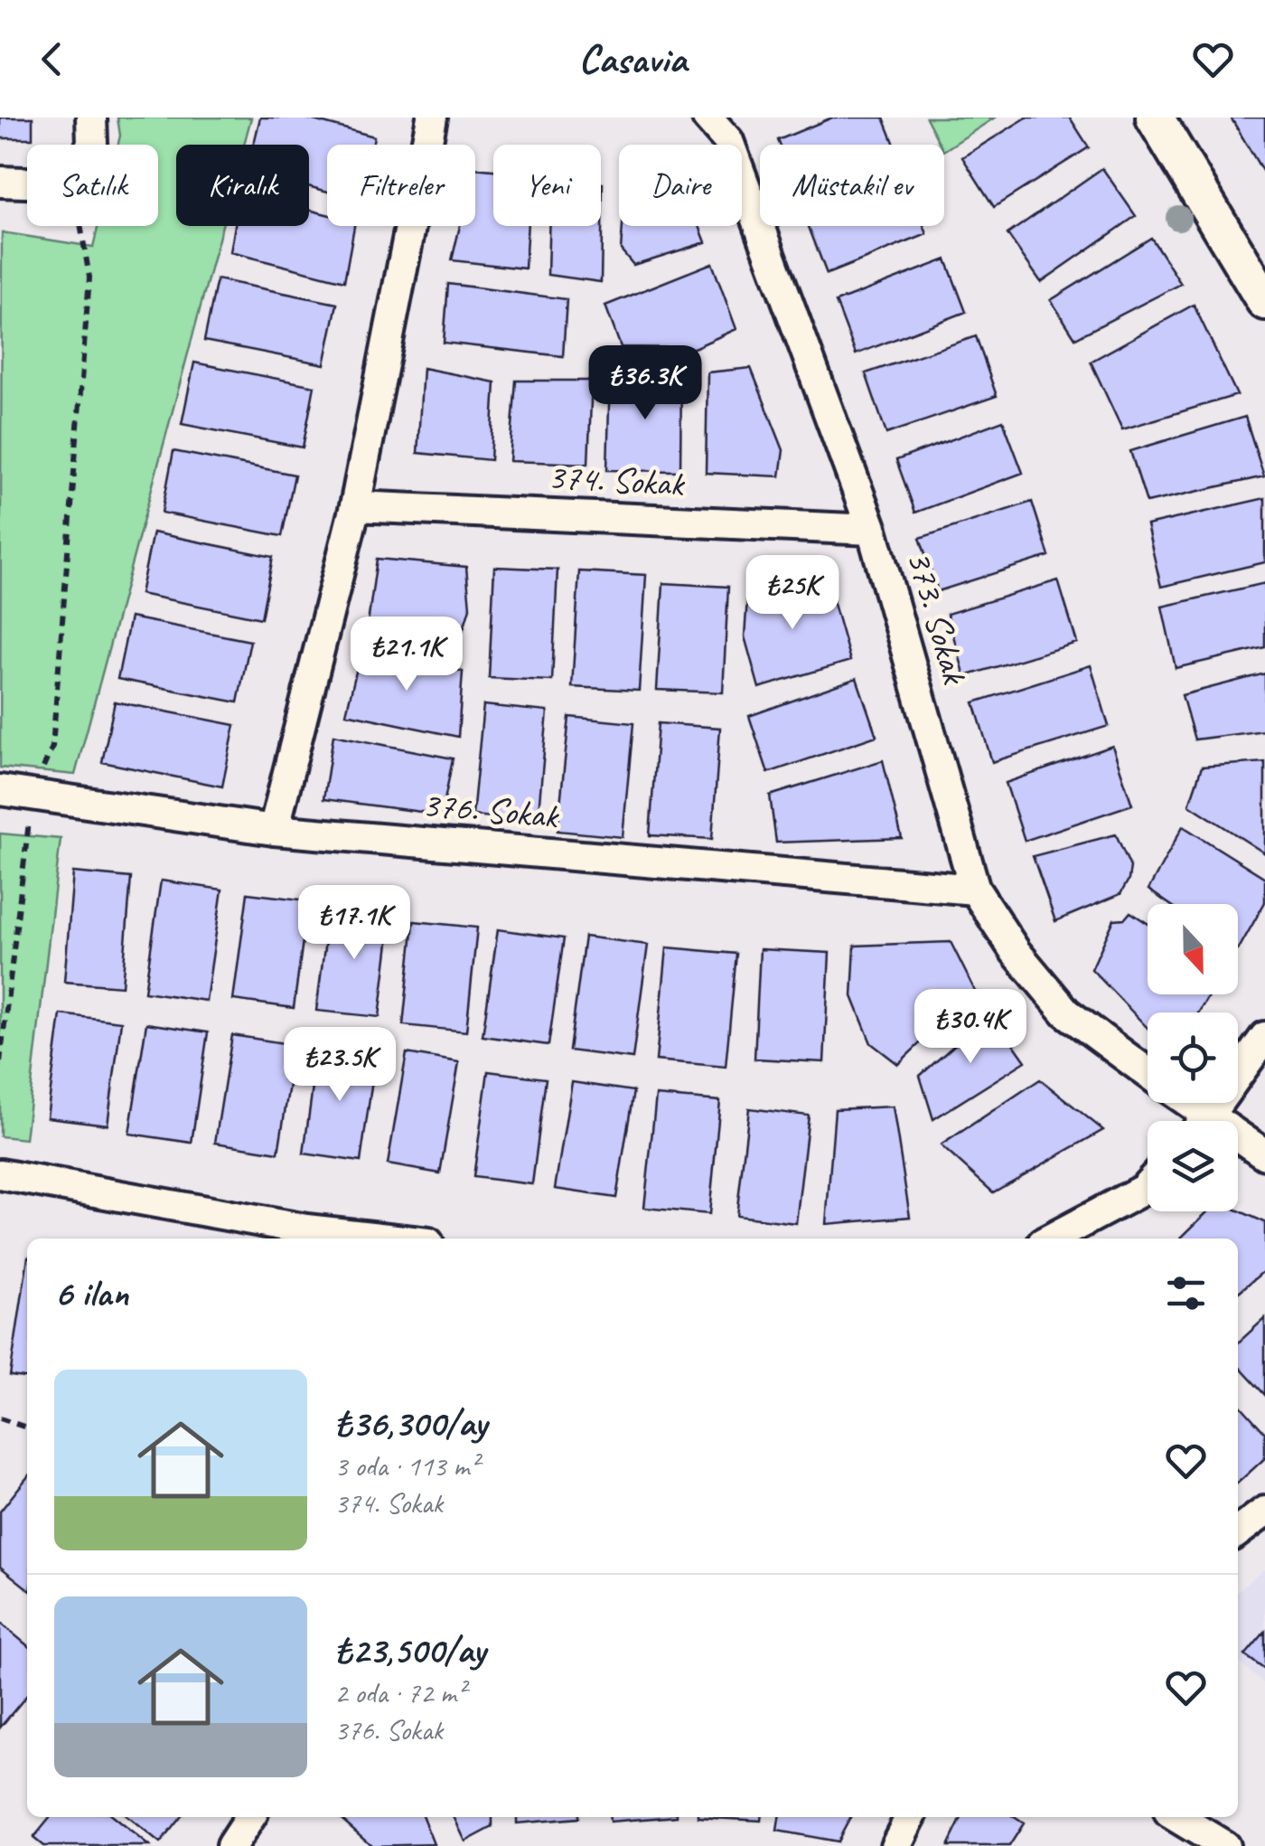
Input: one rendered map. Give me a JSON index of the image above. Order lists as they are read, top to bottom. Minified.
{"streets":{"street":["374. Sokak","373. Sokak","376. Sokak"]},"crossings":[["374. Sokak","373. Sokak"],["373. Sokak","376. Sokak"]],"north":"bottom","page":{"header":"Casavia","chip":["Satılık","Kiralık","Filtreler","Yeni","Daire","Müstakil ev"],"price":["₺36.3K","₺25K","₺21.1K","₺17.1K","₺30.4K","₺23.5K"],"heading":"6 ilan","list":[{"name":"₺36,300/ay","note":"3 oda · 113 m² · 374. Sokak"},{"name":"₺23,500/ay","note":"2 oda · 72 m² · 376. Sokak"}]}}
